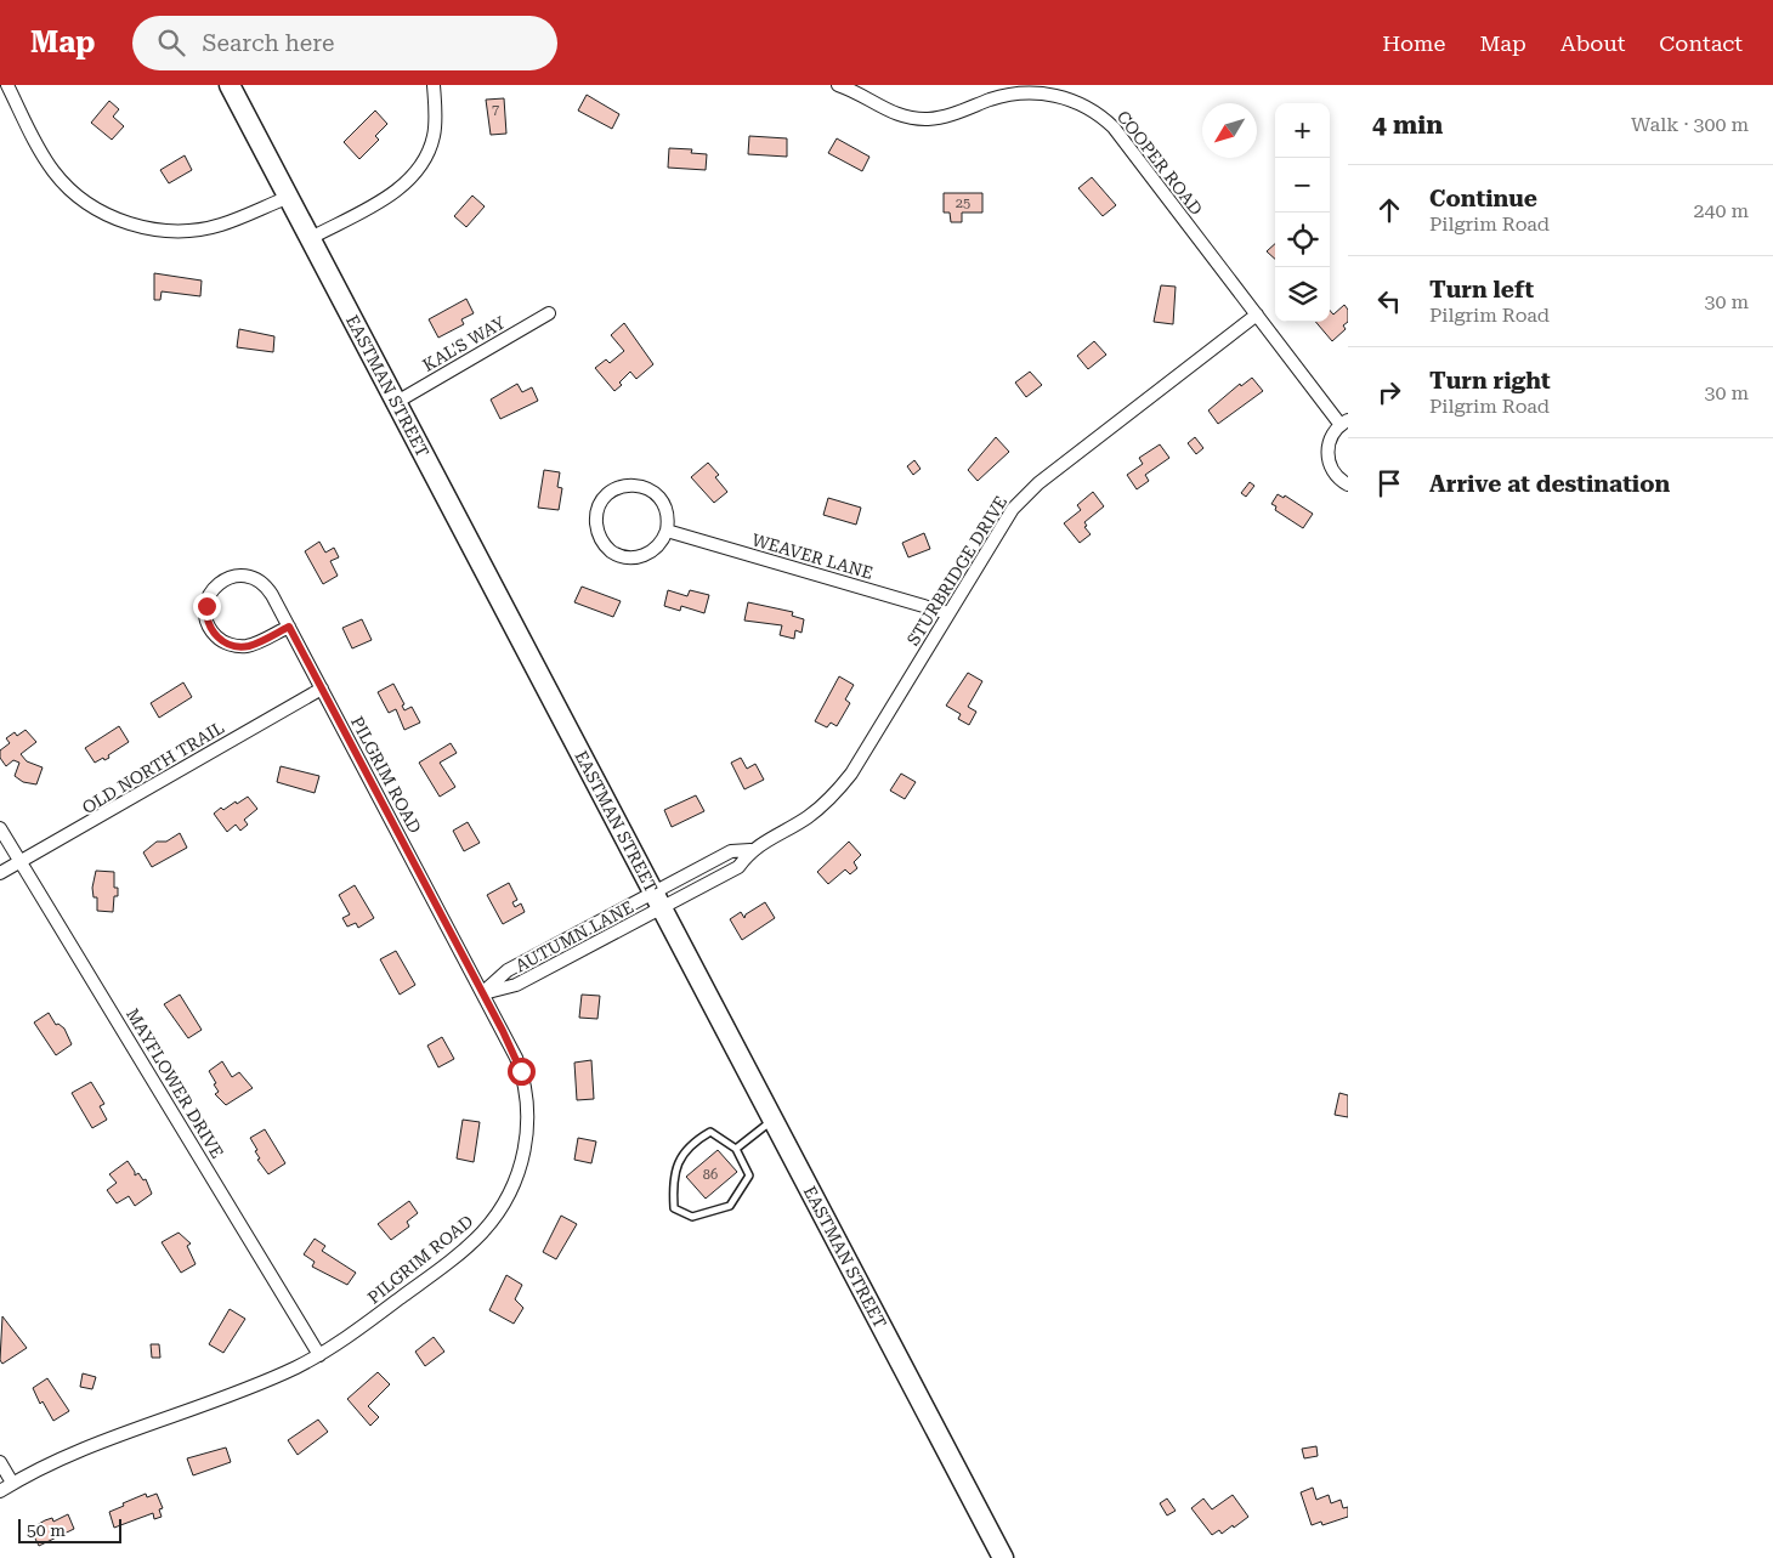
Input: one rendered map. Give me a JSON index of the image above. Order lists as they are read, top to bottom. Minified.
{"streets":{"main road":["EASTMAN STREET"],"street":["COOPER ROAD","KAL'S WAY","WEAVER LANE","STURBRIDGE DRIVE","OLD NORTH TRAIL","PILGRIM ROAD","AUTUMN LANE","MAYFLOWER DRIVE"]},"crossings":[["COOPER ROAD","STURBRIDGE DRIVE"],["KAL'S WAY","EASTMAN STREET"],["EASTMAN STREET","STURBRIDGE DRIVE"],["EASTMAN STREET","AUTUMN LANE"],["WEAVER LANE","STURBRIDGE DRIVE"],["STURBRIDGE DRIVE","AUTUMN LANE"],["OLD NORTH TRAIL","PILGRIM ROAD"],["OLD NORTH TRAIL","MAYFLOWER DRIVE"],["PILGRIM ROAD","AUTUMN LANE"],["PILGRIM ROAD","MAYFLOWER DRIVE"]],"house_numbers":["7","25","86"],"scale_bar":"50 m","north":"bottom left","page":{"header":"Map","search":"Search here","nav":["Home","Map","About","Contact"],"heading":["4 min","Walk · 300 m"],"map_buttons":["+","−"],"list":[["Continue","Pilgrim Road","240 m"],["Turn left","Pilgrim Road","30 m"],["Turn right","Pilgrim Road","30 m"],"Arrive at destination"],"scale":"50 m"}}
